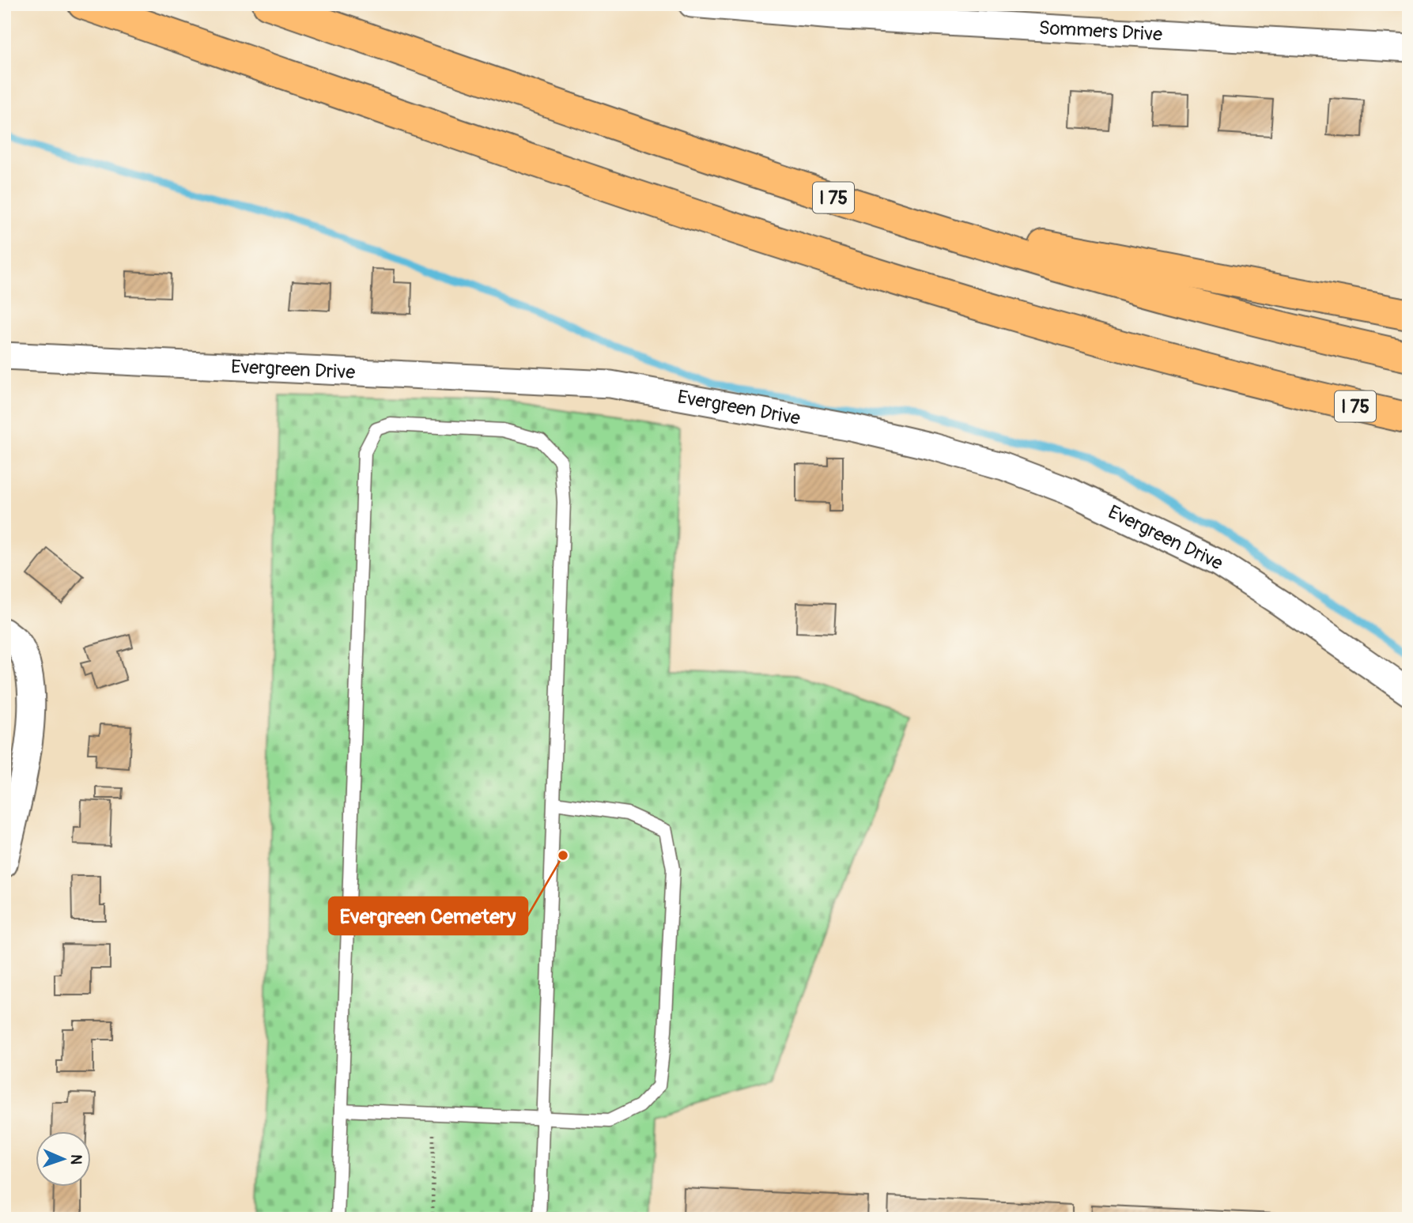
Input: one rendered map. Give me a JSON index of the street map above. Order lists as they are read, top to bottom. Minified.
{"streets":{"highway":["I 75"],"street":["Sommers Drive","Evergreen Drive"]},"places":["Evergreen Cemetery"],"north":"right"}
